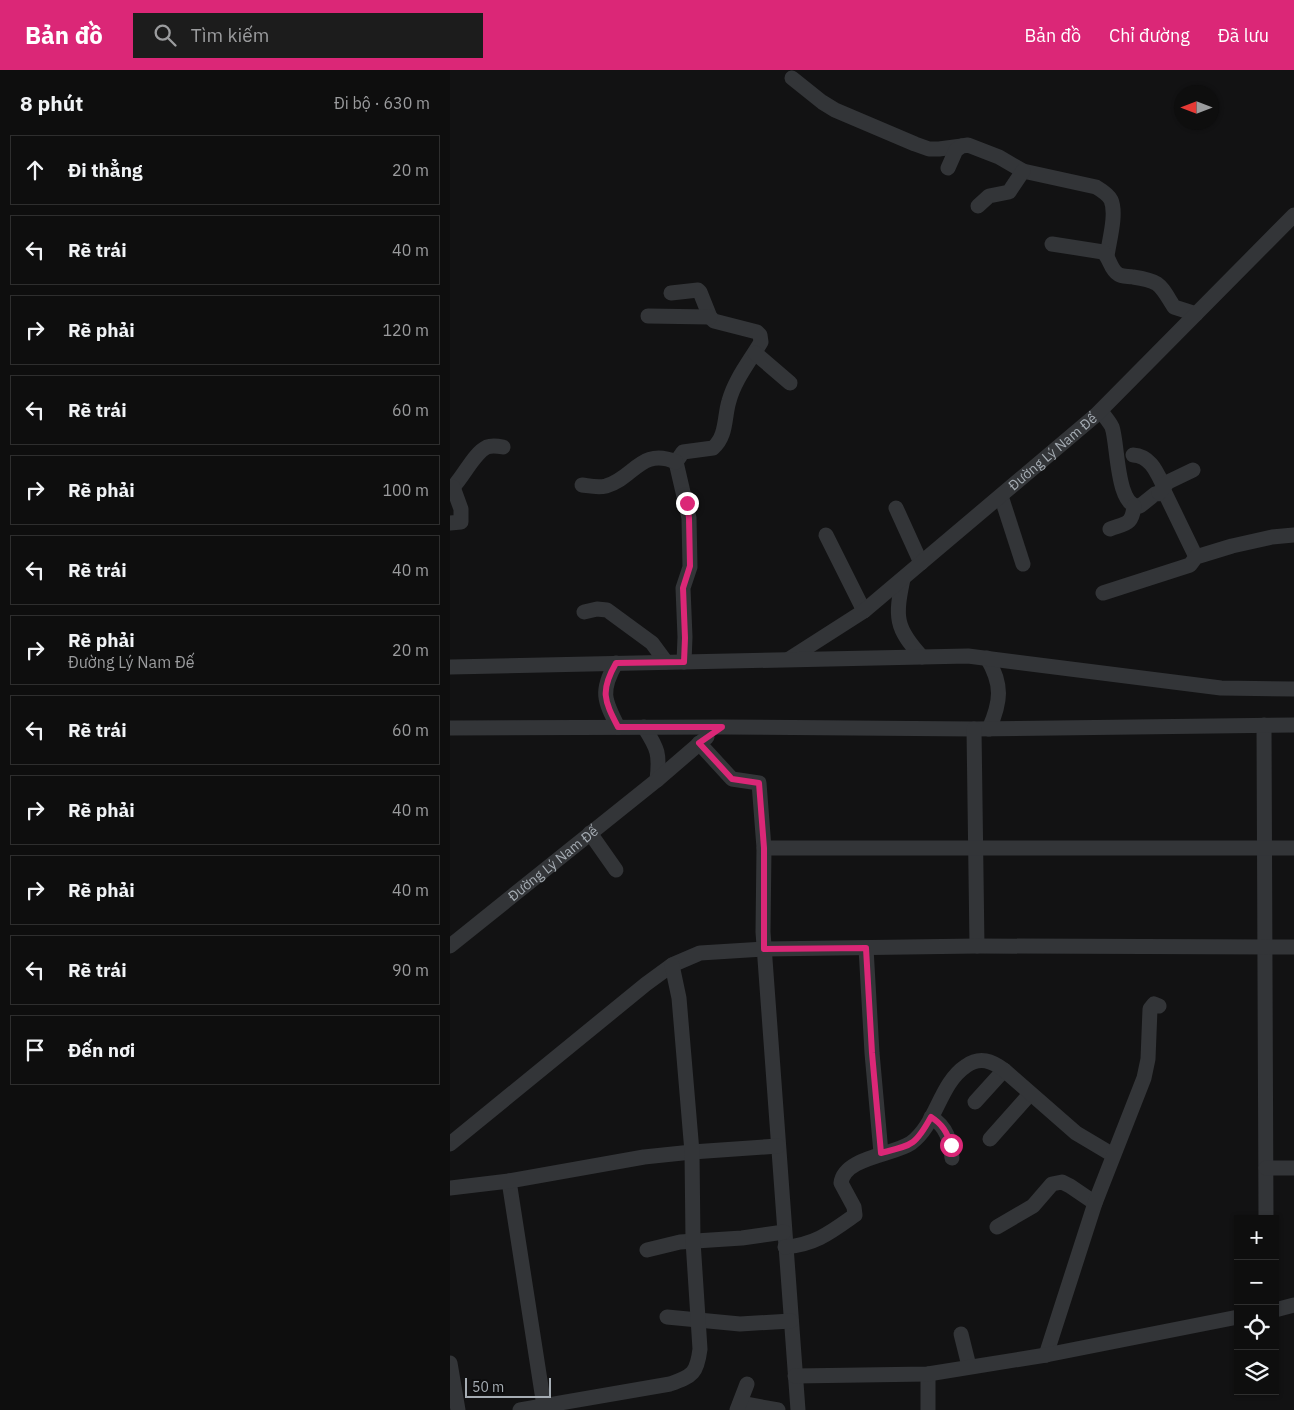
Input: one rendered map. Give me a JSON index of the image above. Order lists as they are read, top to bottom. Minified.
{"streets":{"street":["Đường Lý Nam Đế"]},"scale_bar":"50 m","north":"left","page":{"header":"Bản đồ","search":"Tìm kiếm","nav":["Bản đồ","Chỉ đường","Đã lưu"],"heading":["8 phút","Đi bộ · 630 m"],"list":[["Đi thẳng","20 m"],["Rẽ trái","40 m"],["Rẽ phải","120 m"],["Rẽ trái","60 m"],["Rẽ phải","100 m"],["Rẽ trái","40 m"],["Rẽ phải","Đường Lý Nam Đế","20 m"],["Rẽ trái","60 m"],["Rẽ phải","40 m"],["Rẽ phải","40 m"],["Rẽ trái","90 m"],"Đến nơi"],"map_buttons":["+","−"],"scale":"50 m"}}
